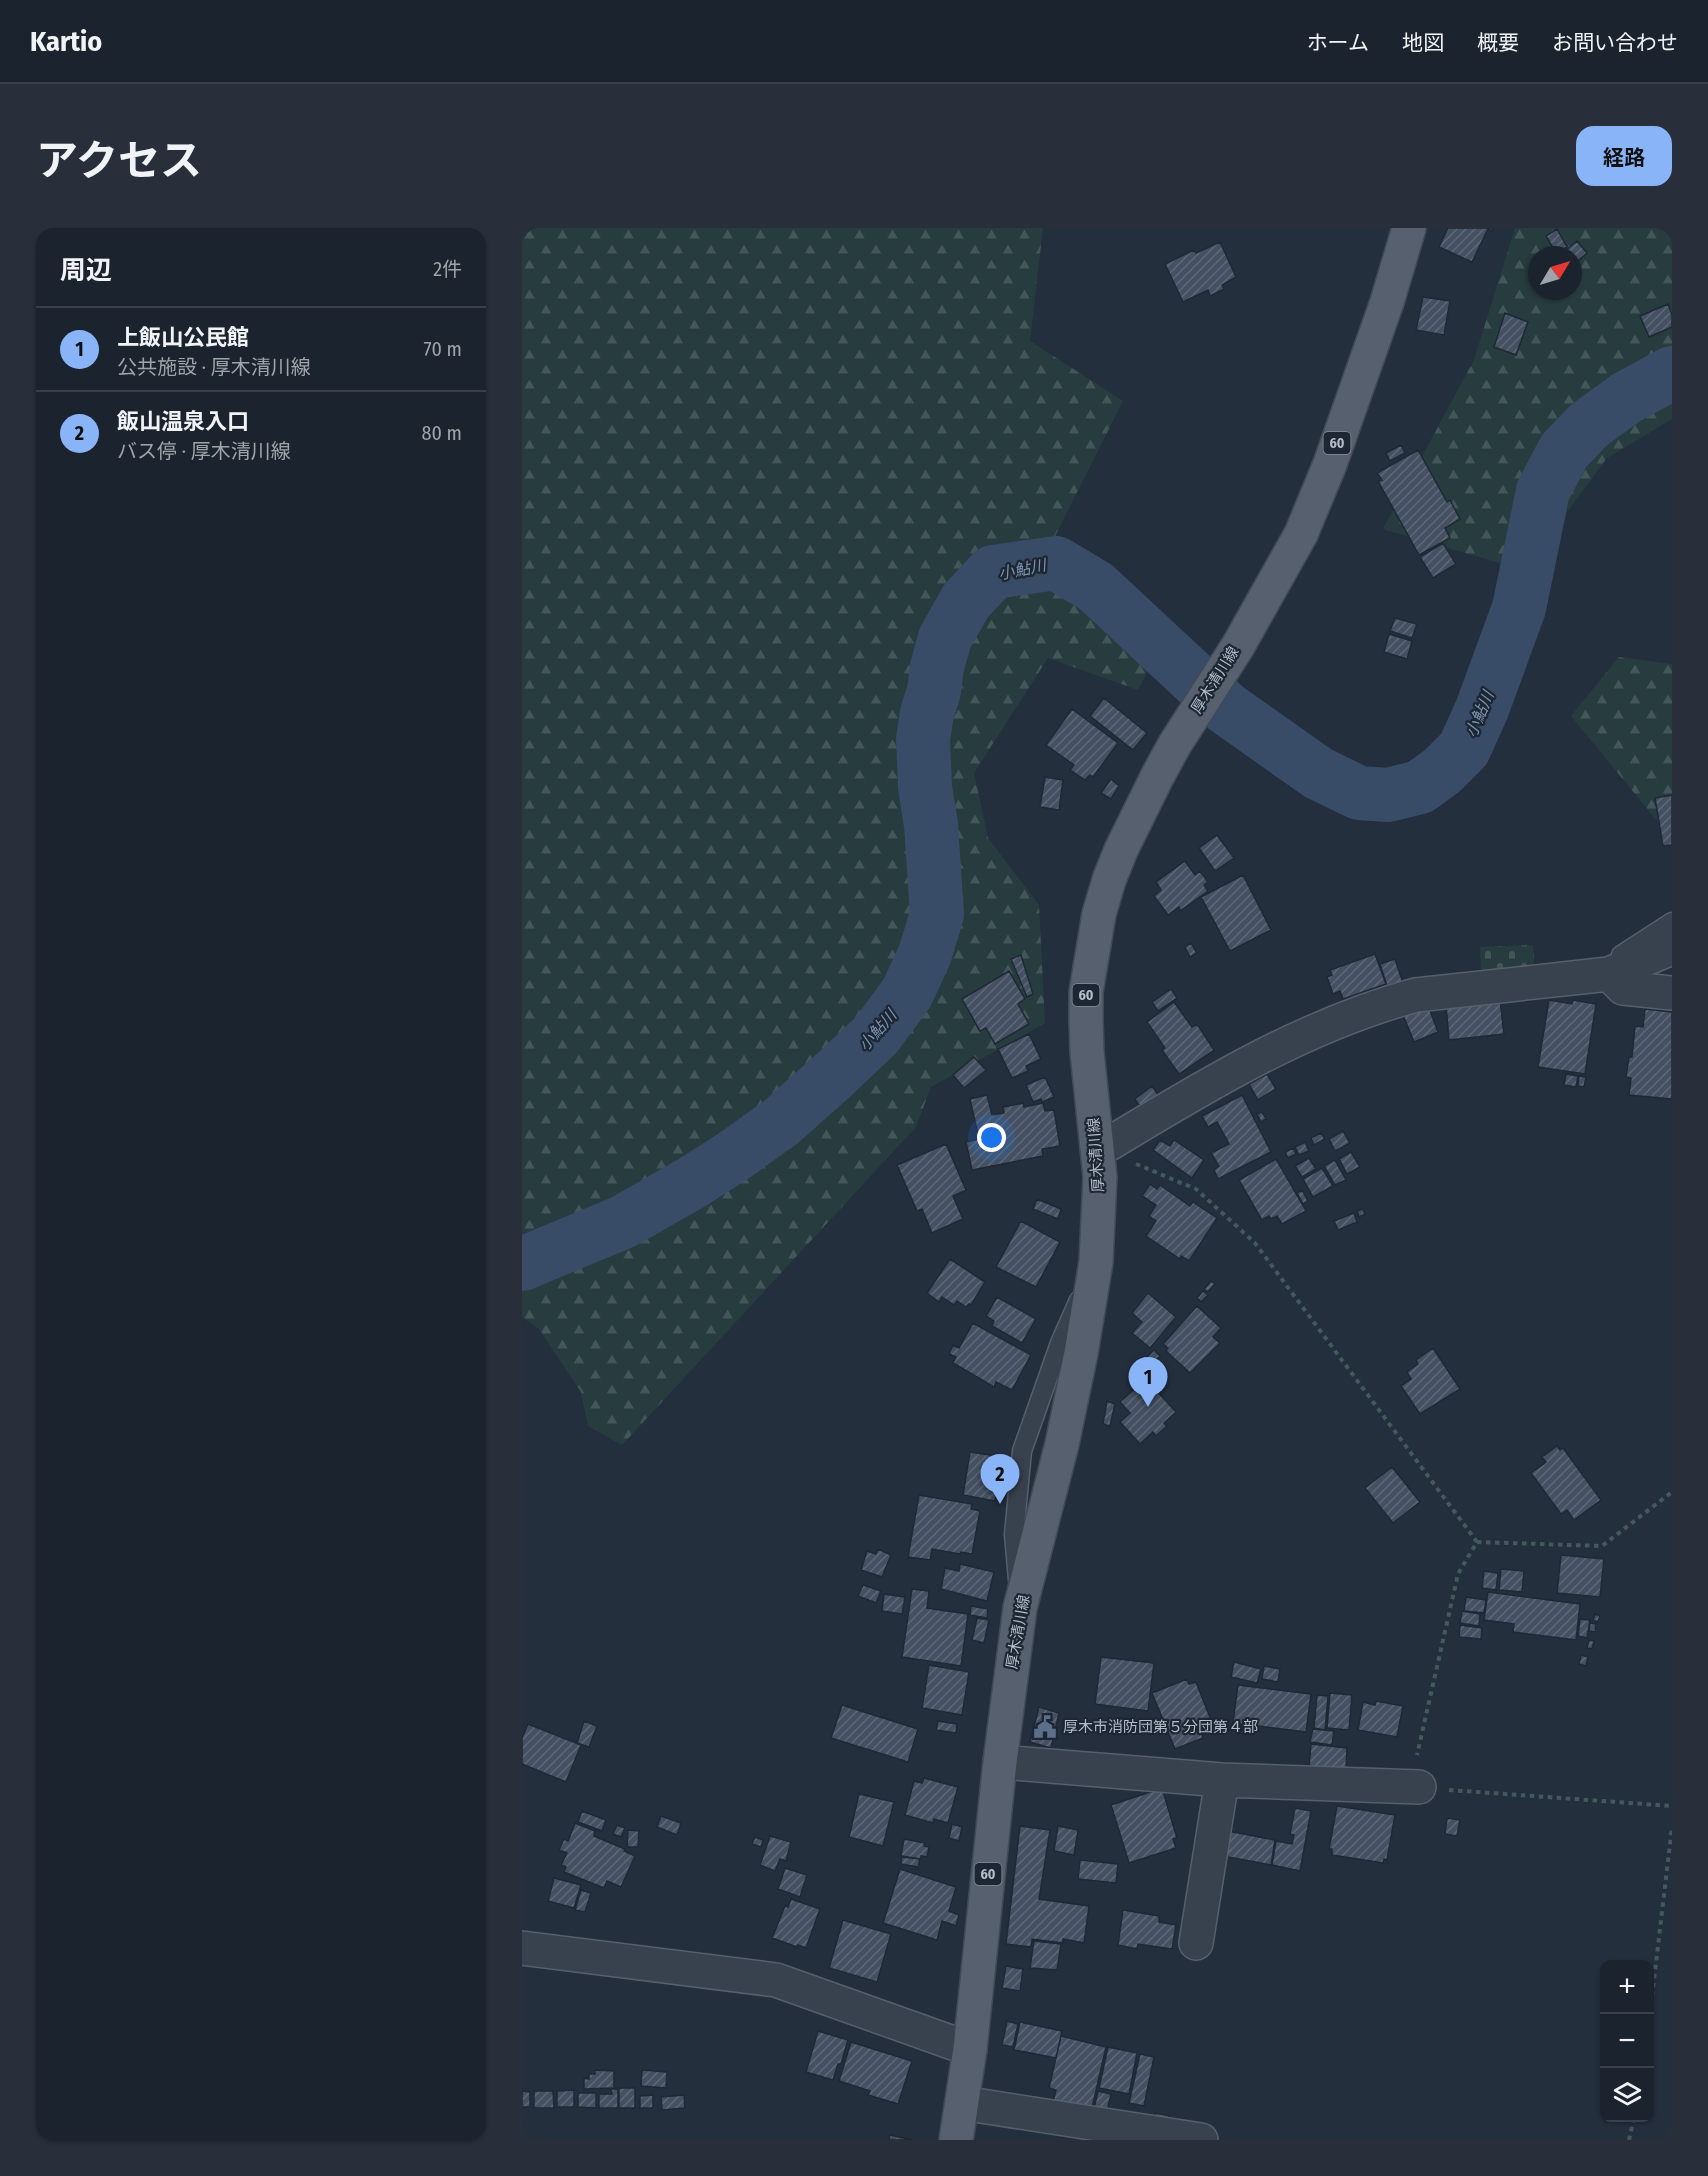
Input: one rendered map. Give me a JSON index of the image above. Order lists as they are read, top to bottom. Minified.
{"streets":{"main road":["60","厚木清川線"]},"water":["小鮎川"],"places":{"public building":["厚木市消防団第５分団第４部"]},"north":"top right","page":{"header":"Kartio","nav":["ホーム","地図","概要","お問い合わせ"],"title":"アクセス","buttons":"経路","heading":["周辺","2件"],"list":[{"mark":"1","name":"上飯山公民館","note":"公共施設 · 厚木清川線","value":"70 m"},{"mark":"2","name":"飯山温泉入口","note":"バス停 · 厚木清川線","value":"80 m"}],"pins":["1","2"],"map_buttons":["+","−"]}}
